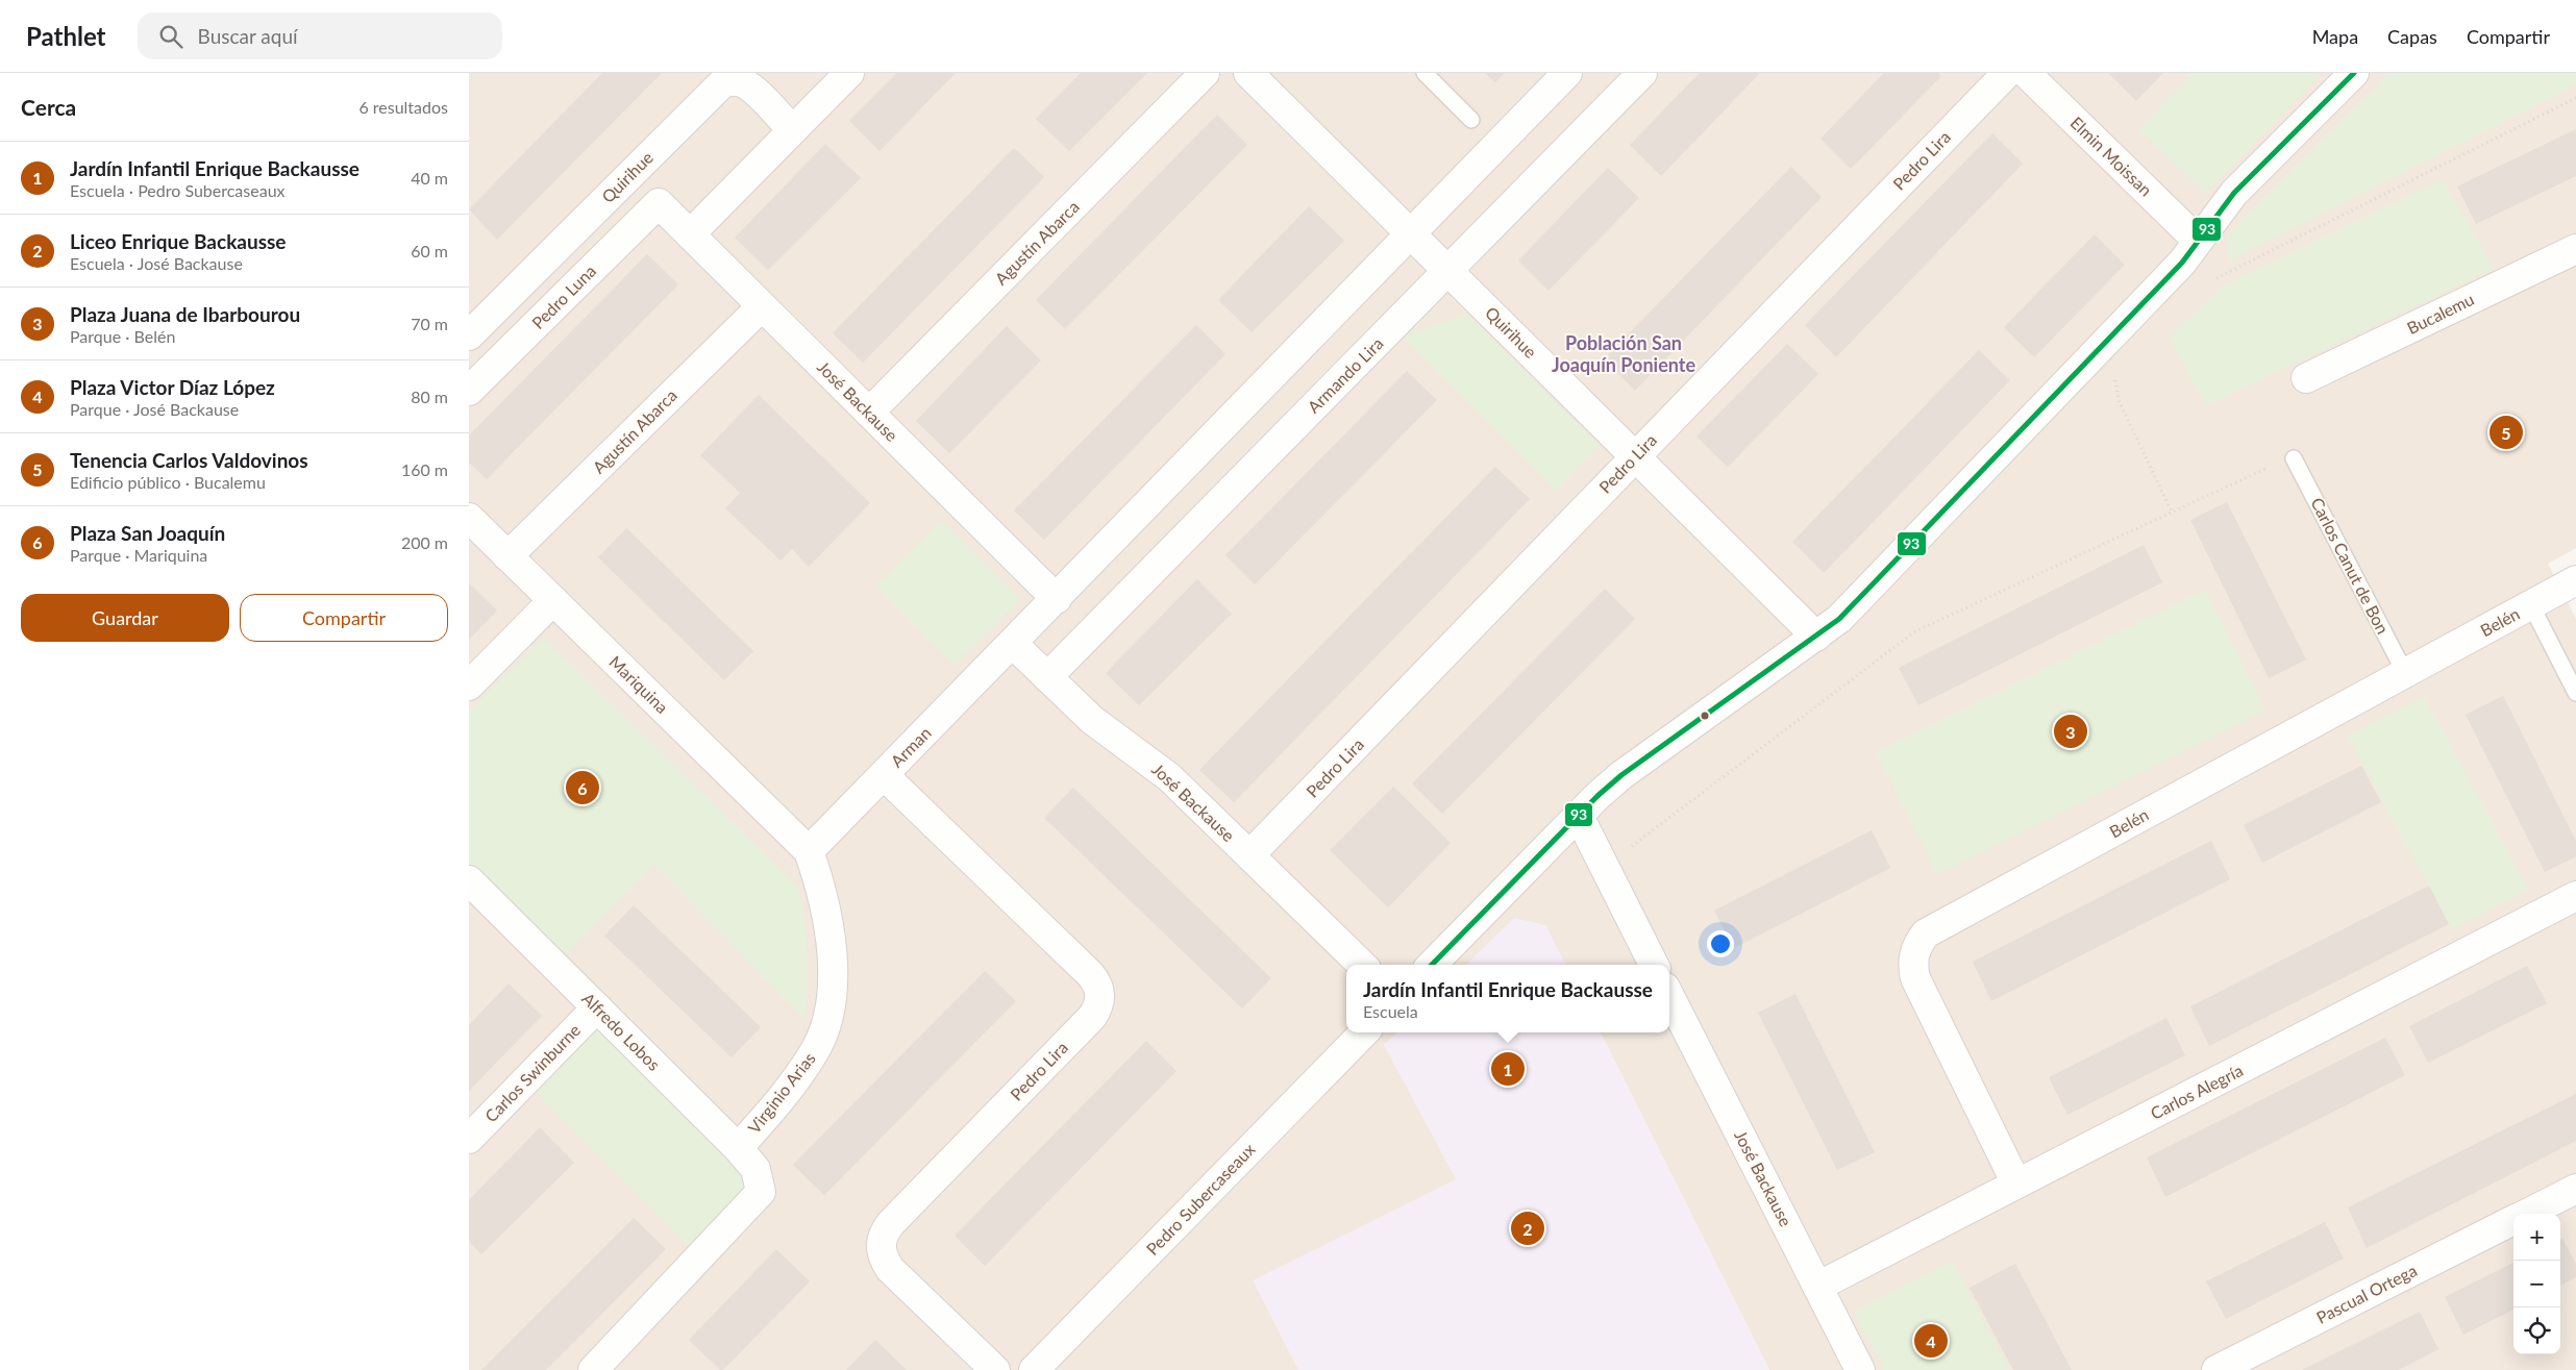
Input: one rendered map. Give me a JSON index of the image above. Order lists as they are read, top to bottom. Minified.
{"streets":{"street":["Elmin Moissan","Pedro Lira","Quirihue","Agustín Abarca","Pedro Luna","Bucalemu","Armando Lira","José Backause","Belén","Mariquina","Arman","Alfredo Lobos","Carlos Swinburne","Carlos Alegría","Virginio Arias","Pedro Subercaseaux","Pascual Ortega"],"lane":["Carlos Canut de Bon"]},"crossings":[["Pedro Lira","Quirihue"],["Pedro Lira","José Backause"],["Pedro Lira","Arman"],["Quirihue","Armando Lira"],["Agustín Abarca","José Backause"],["Agustín Abarca","Mariquina"],["Pedro Luna","José Backause"],["Armando Lira","José Backause"],["José Backause","Arman"],["José Backause","Carlos Alegría"],["Carlos Canut de Bon","Belén"],["Belén","Carlos Alegría"],["Mariquina","Arman"],["Mariquina","Virginio Arias"],["Arman","Virginio Arias"],["Alfredo Lobos","Carlos Swinburne"],["Alfredo Lobos","Virginio Arias"]],"districts":["Población San Joaquín Poniente"],"lines":["transit line 93"],"page":{"header":"Pathlet","search":"Buscar aquí","nav":["Mapa","Capas","Compartir"],"heading":["Cerca","6 resultados"],"list":[{"mark":"1","name":"Jardín Infantil Enrique Backausse","note":"Escuela · Pedro Subercaseaux","value":"40 m"},{"mark":"2","name":"Liceo Enrique Backausse","note":"Escuela · José Backause","value":"60 m"},{"mark":"3","name":"Plaza Juana de Ibarbourou","note":"Parque · Belén","value":"70 m"},{"mark":"4","name":"Plaza Victor Díaz López","note":"Parque · José Backause","value":"80 m"},{"mark":"5","name":"Tenencia Carlos Valdovinos","note":"Edificio público · Bucalemu","value":"160 m"},{"mark":"6","name":"Plaza San Joaquín","note":"Parque · Mariquina","value":"200 m"}],"pins":["5","3","6","1","2","4"],"buttons":["Guardar","Compartir"],"popup":["Jardín Infantil Enrique Backausse","Escuela"],"map_buttons":["+","−"]}}
